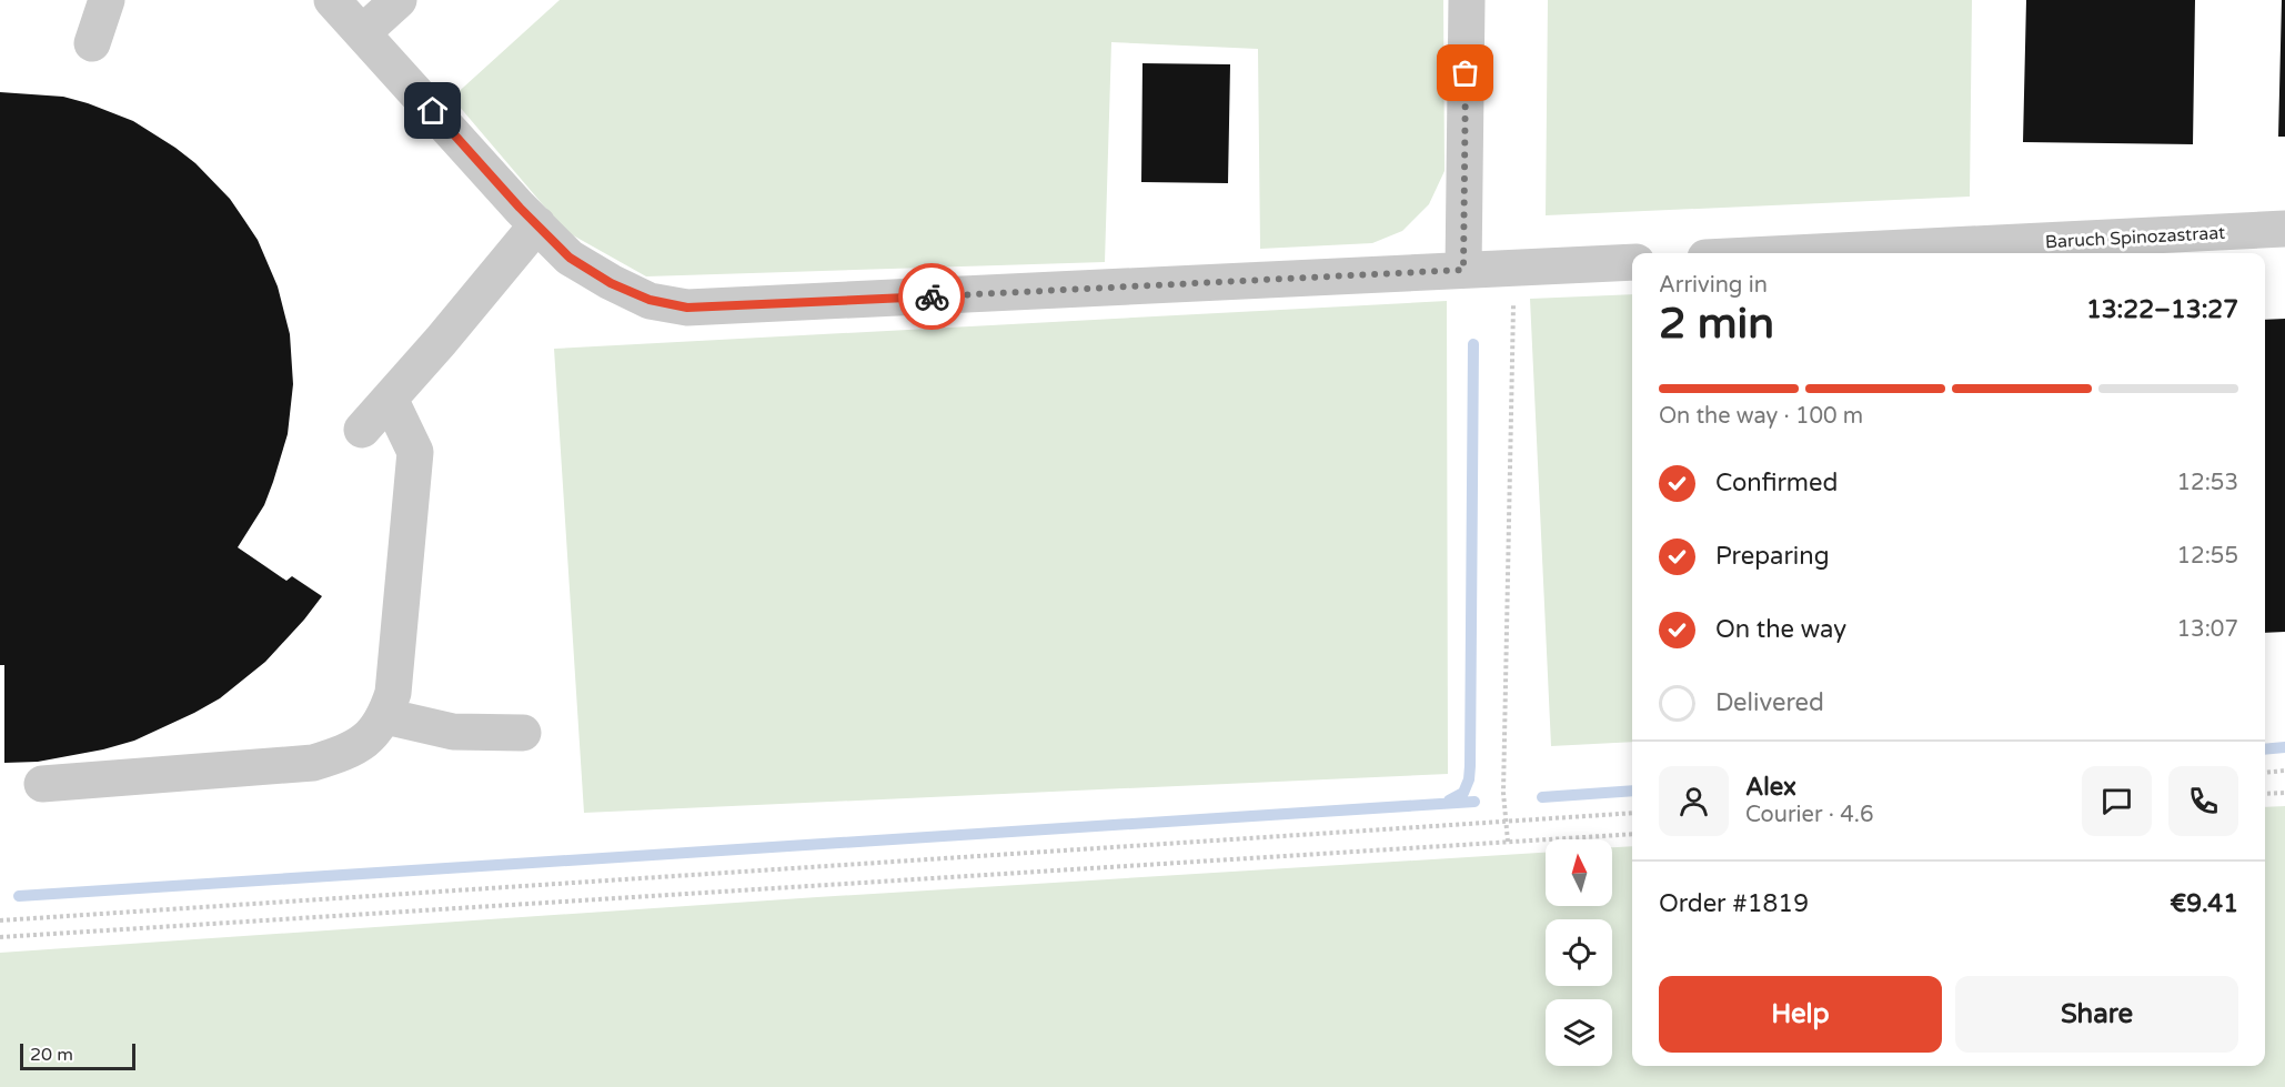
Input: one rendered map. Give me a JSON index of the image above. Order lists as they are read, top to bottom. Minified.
{"streets":{"street":["Baruch Spinozastraat"]},"scale_bar":"20 m","north":"top","page":{"heading":["2 min","Arriving in","13:22–13:27"],"panel":["Alex","Courier · 4.6","Order #1819","€9.41"],"bar":"On the way · 100 m","list":[["Confirmed","12:53"],["Preparing","12:55"],["On the way","13:07"],"Delivered"],"buttons":["Help","Share"],"scale":"20 m"}}
